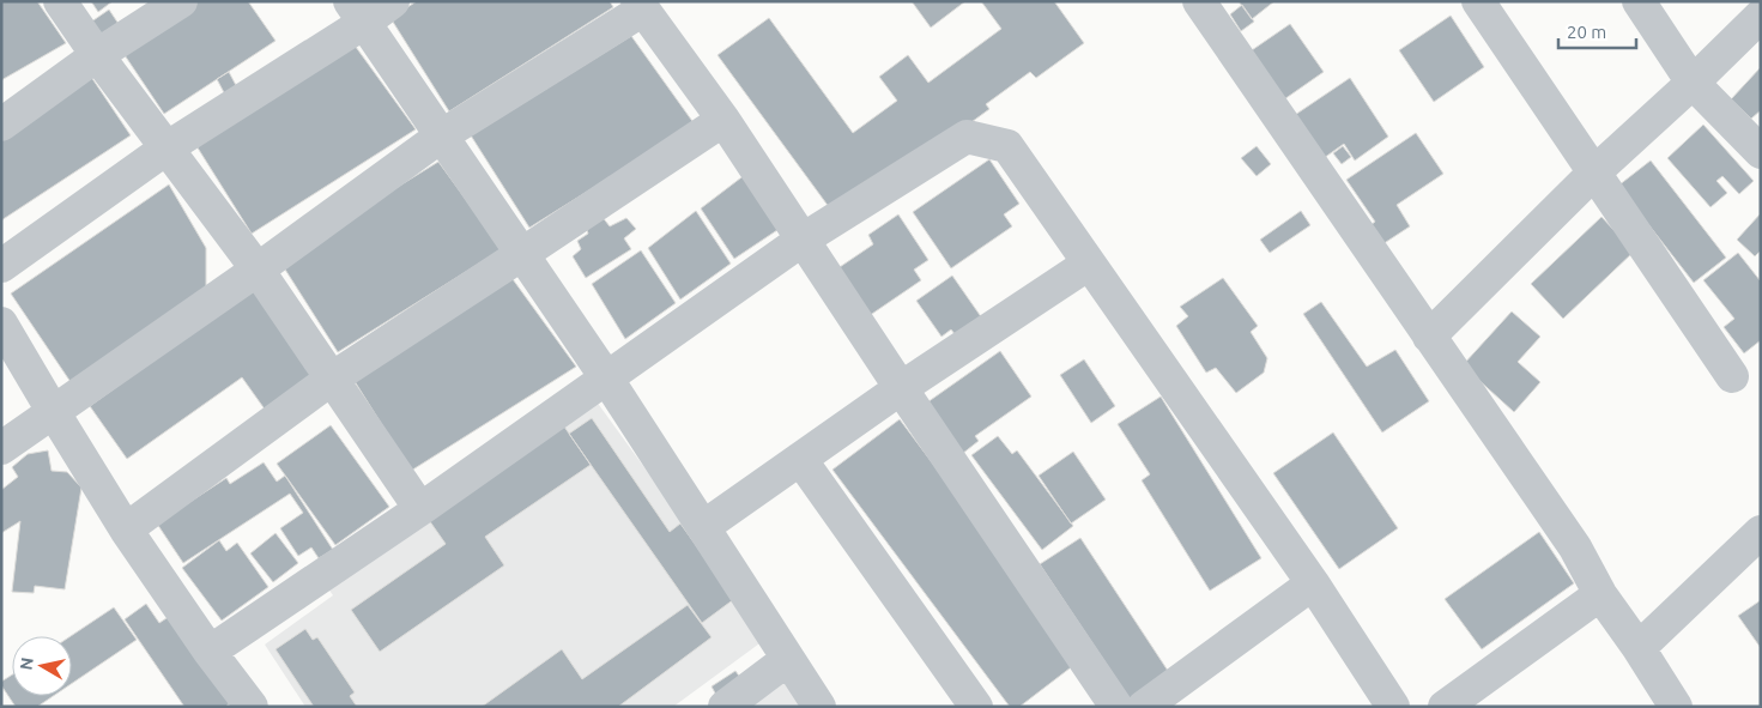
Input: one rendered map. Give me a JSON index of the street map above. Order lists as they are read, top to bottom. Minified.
{"scale_bar":"20 m","north":"left"}
